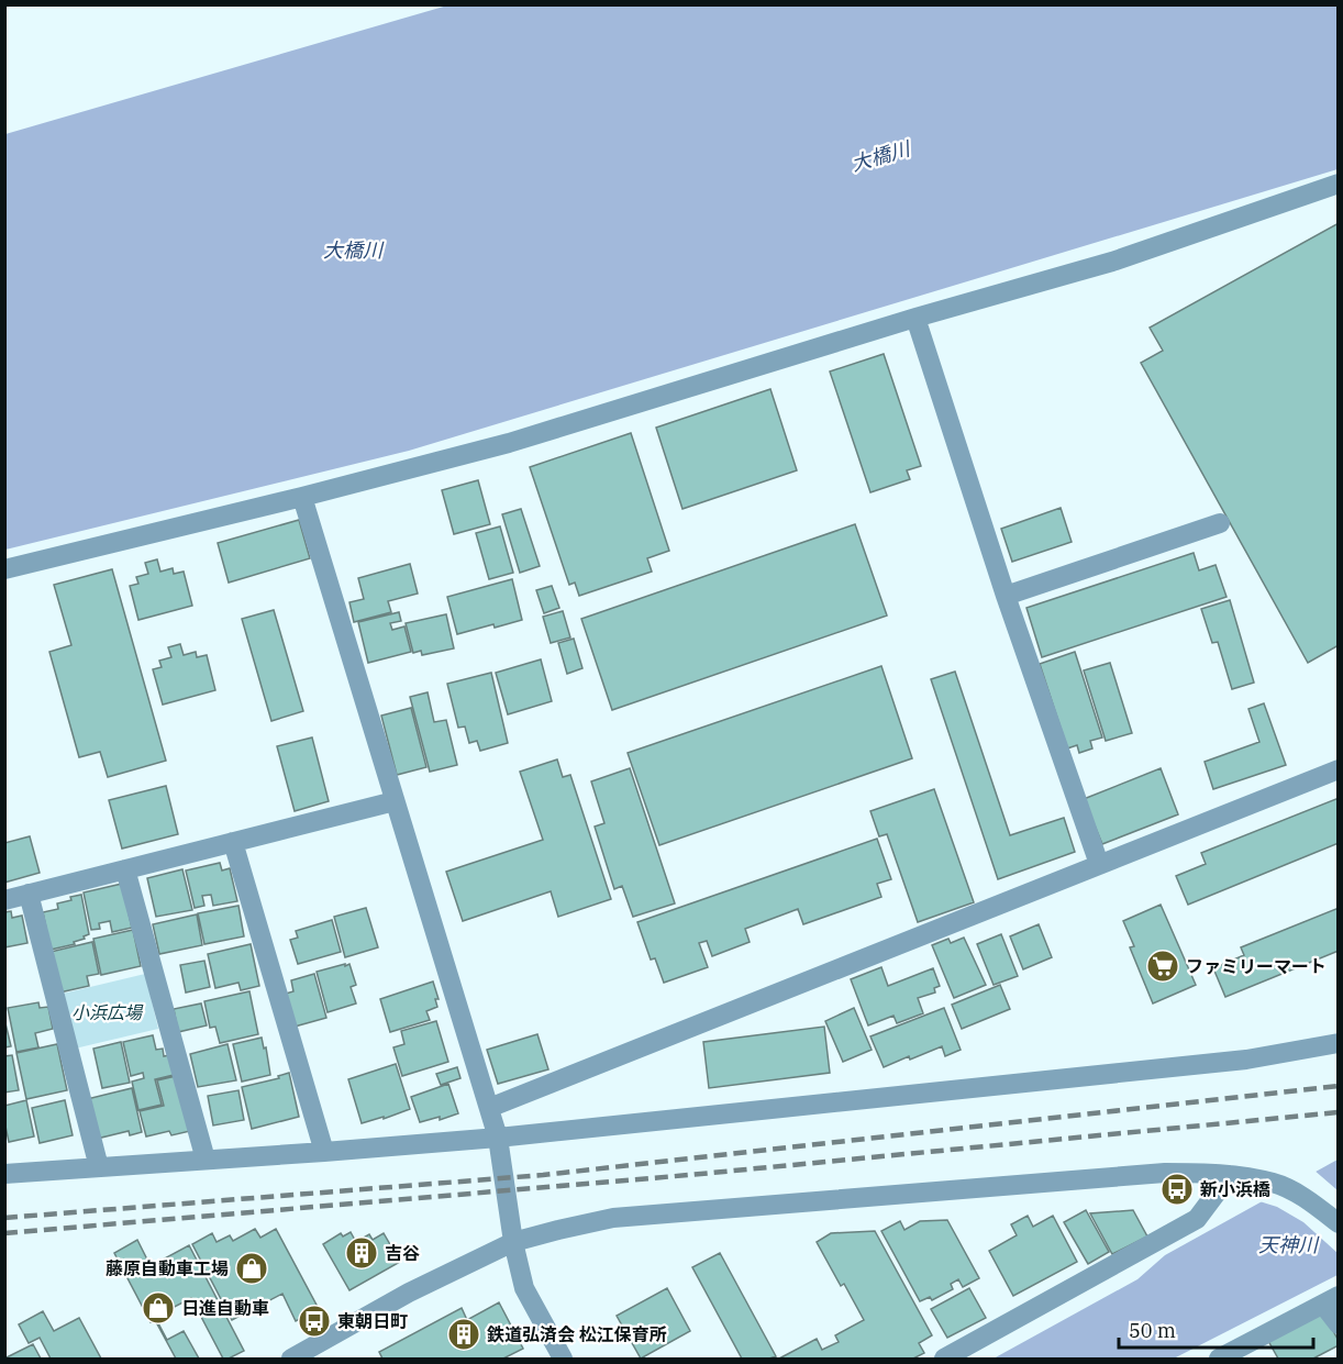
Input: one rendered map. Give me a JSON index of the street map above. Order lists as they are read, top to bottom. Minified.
{"water":["大橋川","天神川"],"parks":["小浜広場"],"places":{"supermarket":["ファミリーマート"],"bus stop":["新小浜橋","東朝日町"],"building":["吉谷","鉄道弘済会 松江保育所"],"shop":["藤原自動車工場","日進自動車"]},"scale_bar":"50 m"}
